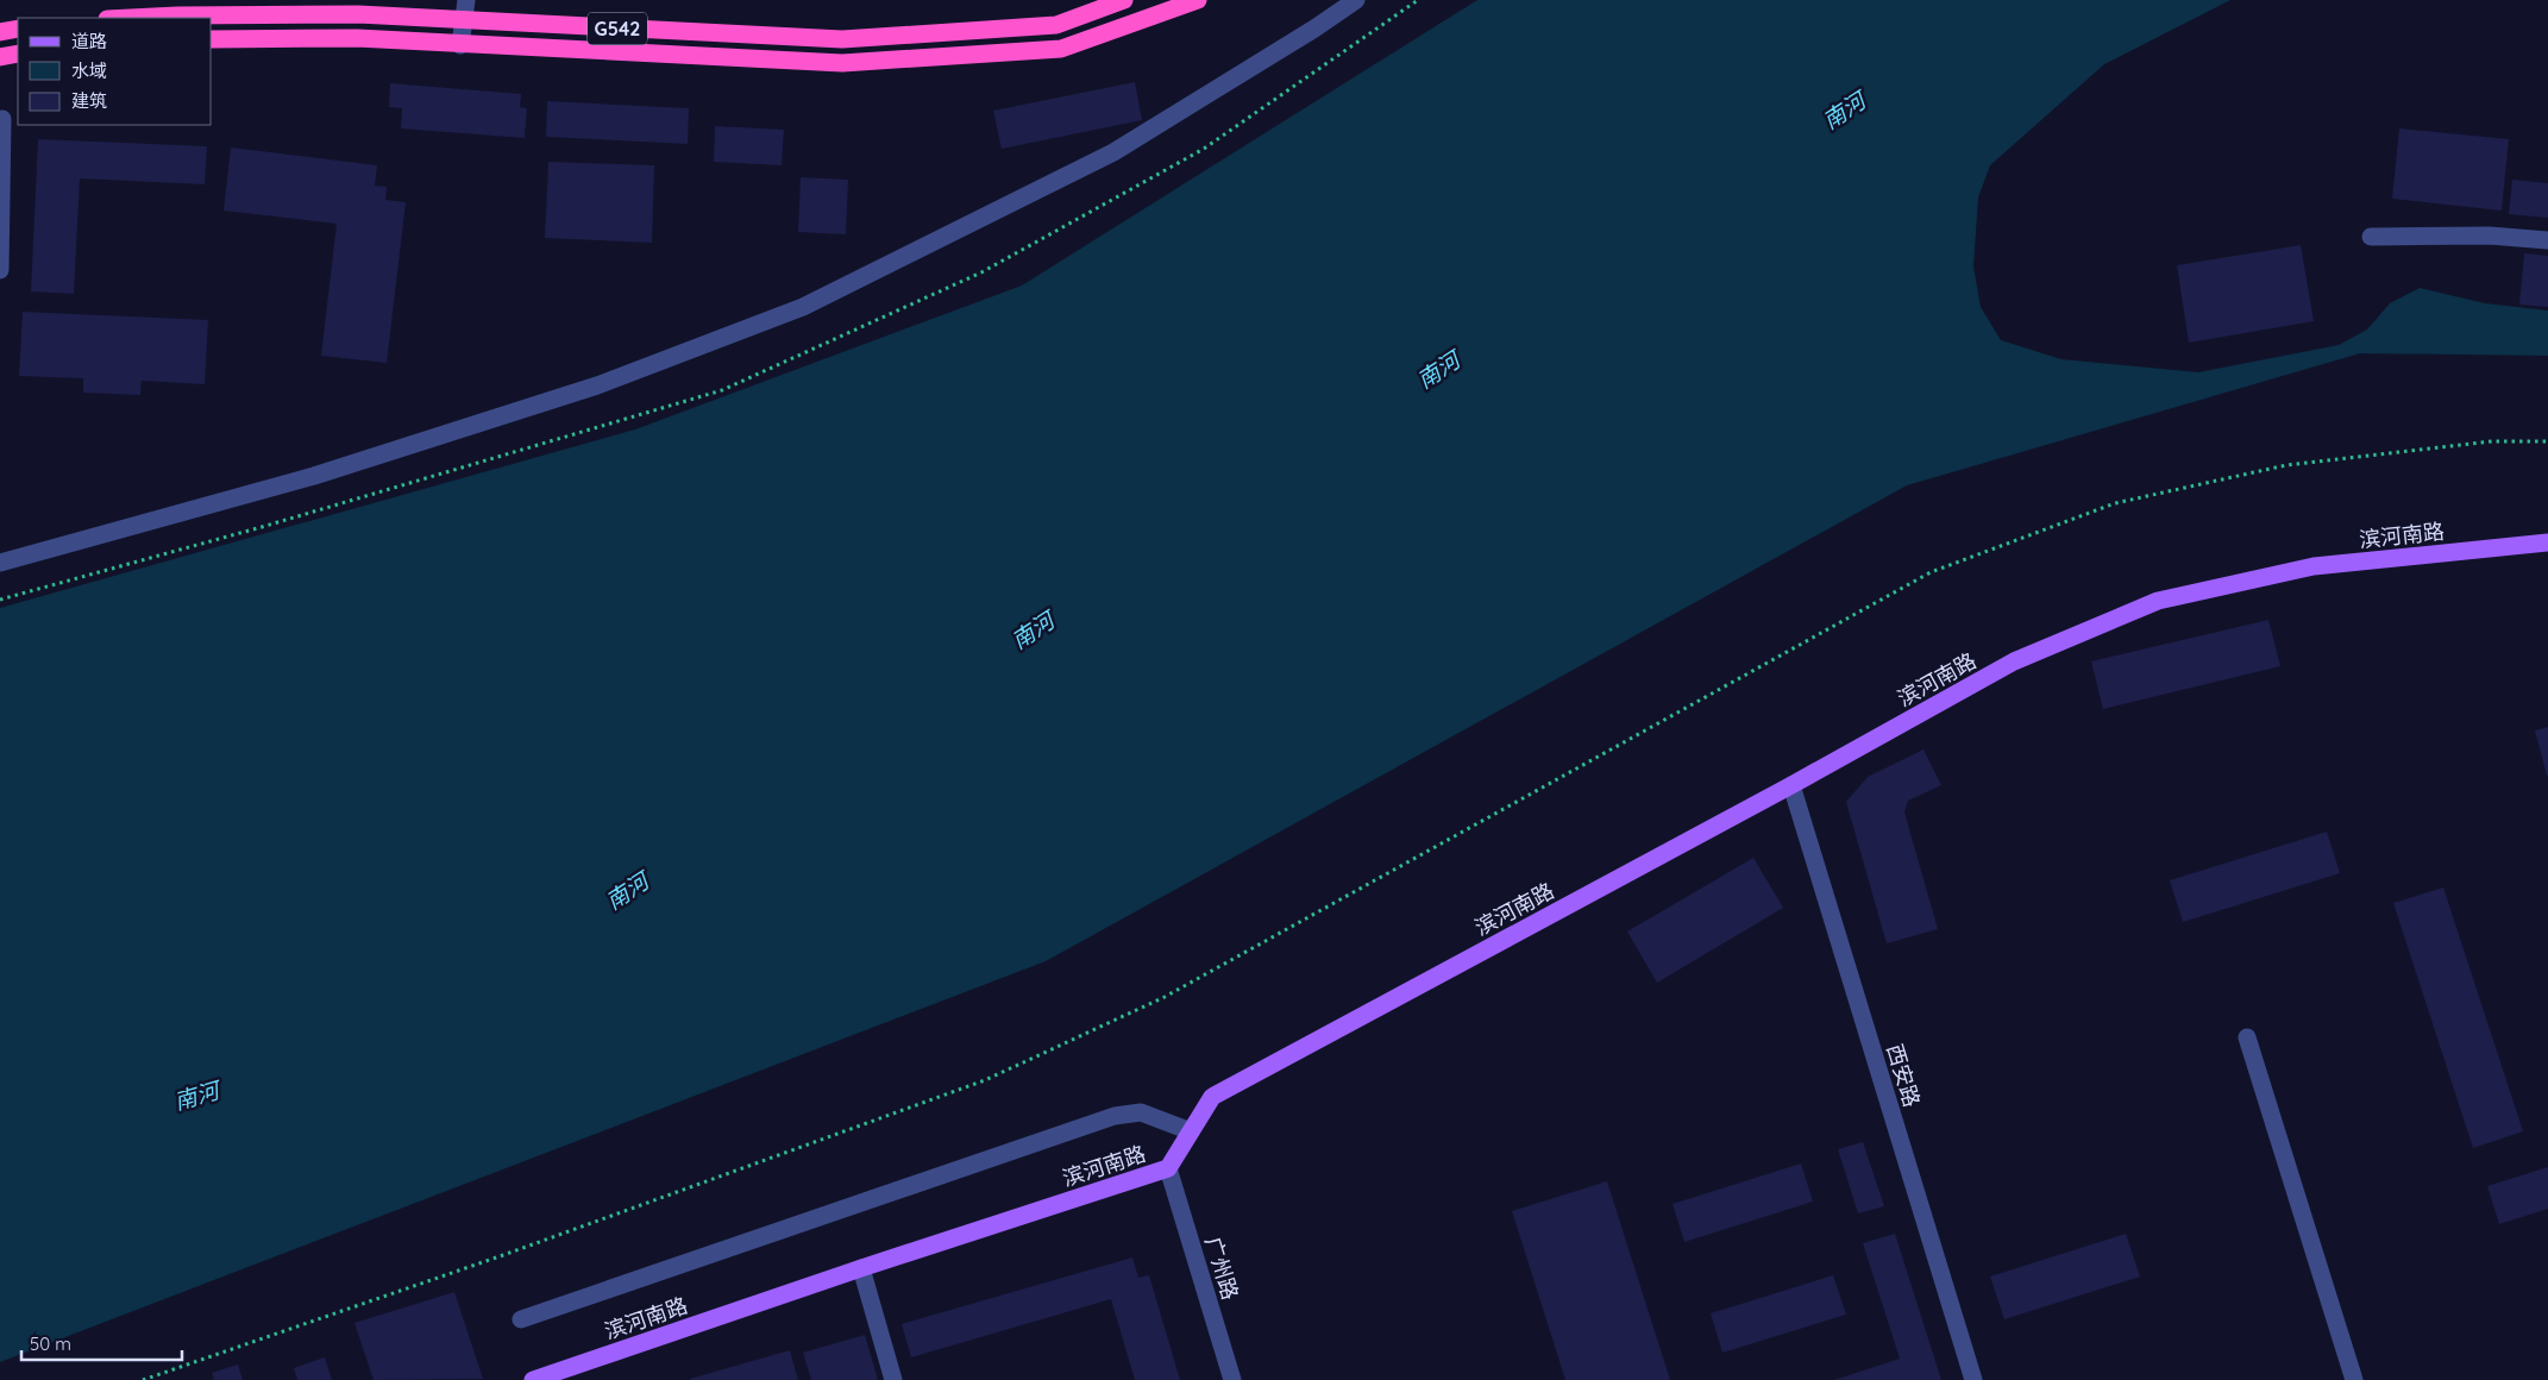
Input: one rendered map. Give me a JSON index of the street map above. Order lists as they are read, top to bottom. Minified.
{"streets":{"highway":["G542"],"main road":["滨河南路"],"street":["西安路","广州路"]},"crossings":[["滨河南路","西安路"],["滨河南路","广州路"]],"water":["南河"],"legend":["道路","水域","建筑"],"scale_bar":"50 m"}
